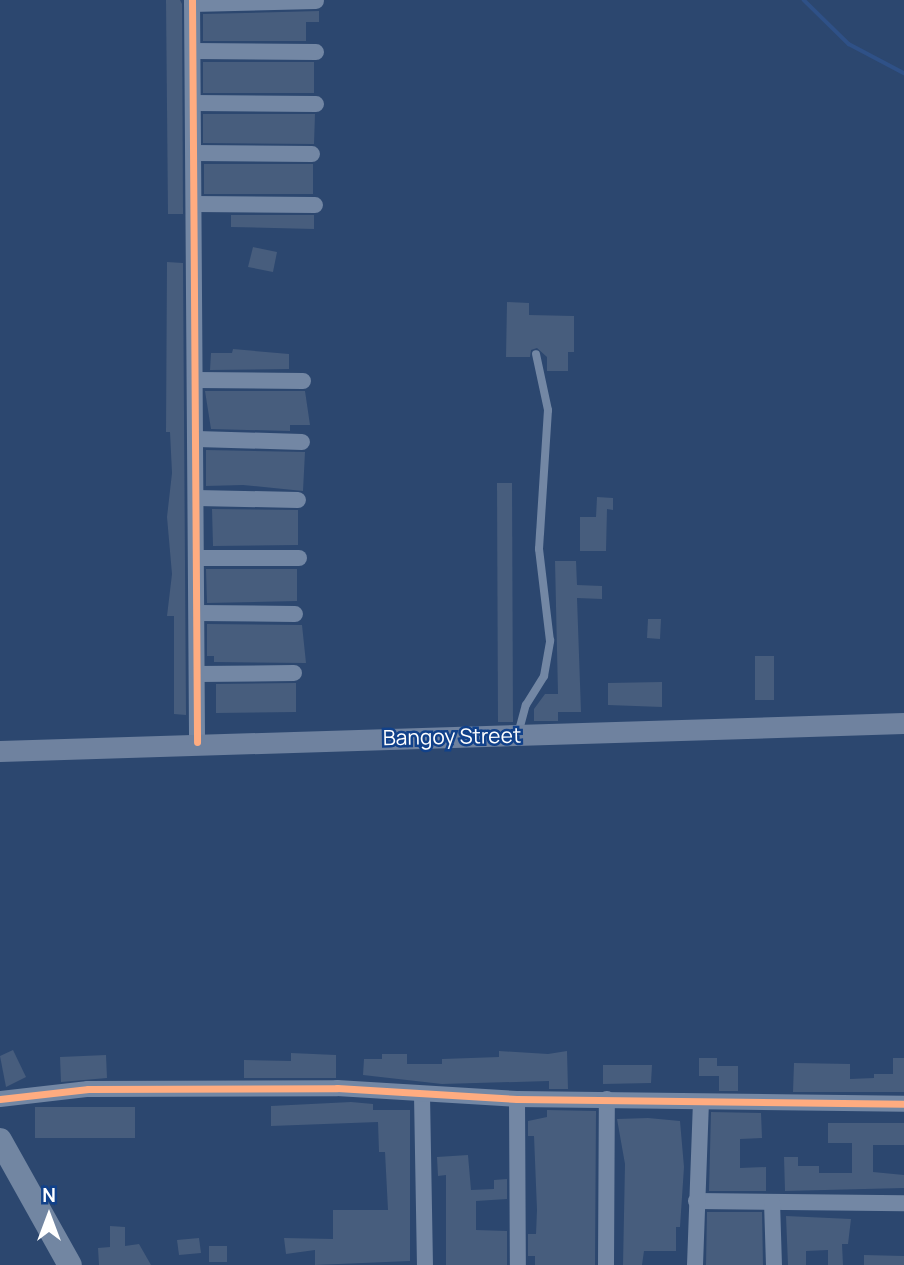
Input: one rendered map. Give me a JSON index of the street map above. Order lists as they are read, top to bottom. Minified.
{"streets":{"main road":["Bangoy Street"]},"north":"top"}
